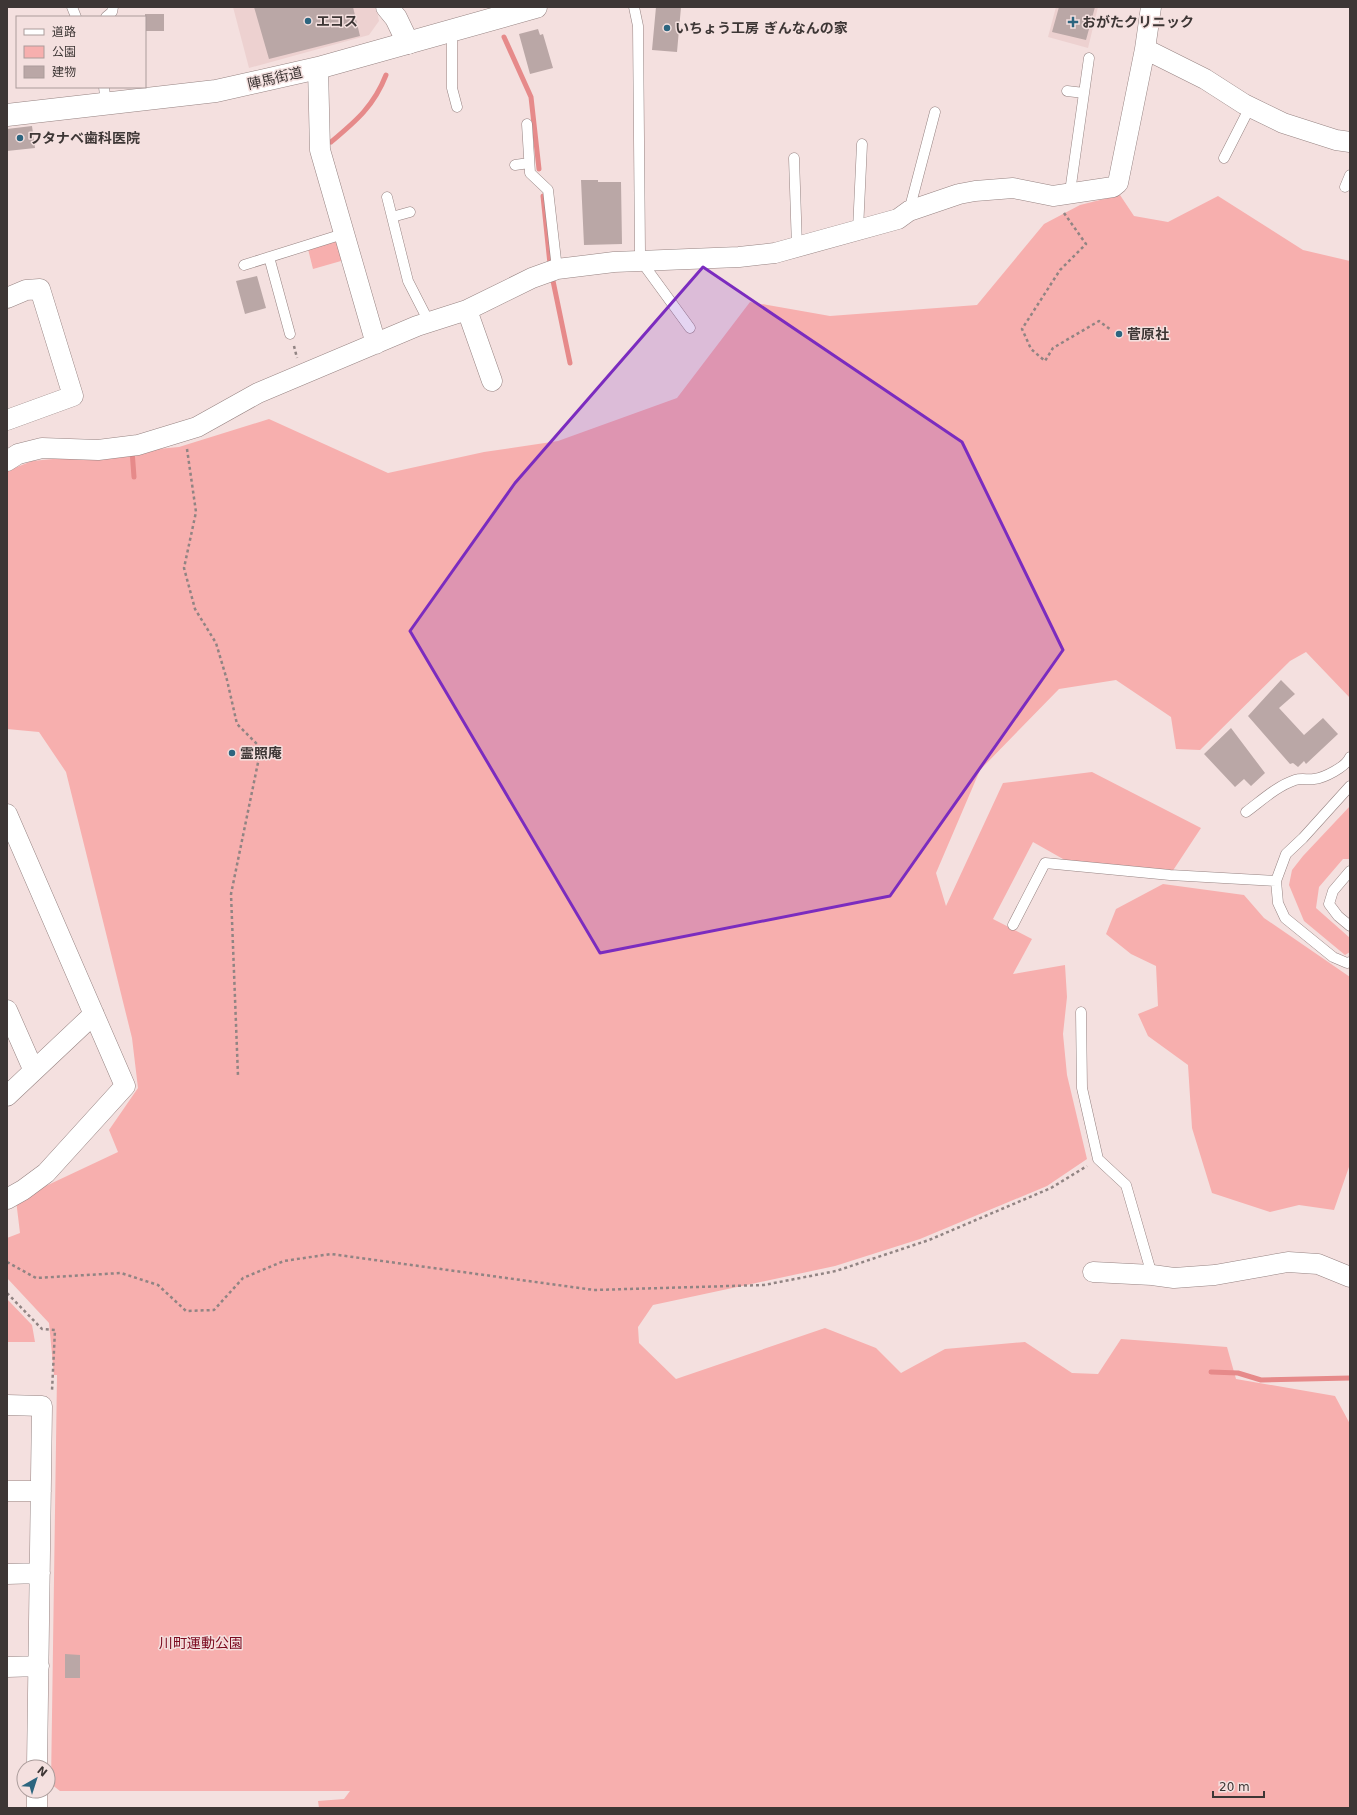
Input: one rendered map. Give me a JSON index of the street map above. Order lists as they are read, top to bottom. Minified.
{"streets":{"main road":["陣馬街道"]},"parks":["川町運動公園"],"places":{"other":["エコス","いちょう工房 ぎんなんの家","ワタナベ歯科医院","菅原社","霊照庵"],"health":["おがたクリニック"]},"legend":["道路","公園","建物"],"scale_bar":"20 m","north":"top right"}
